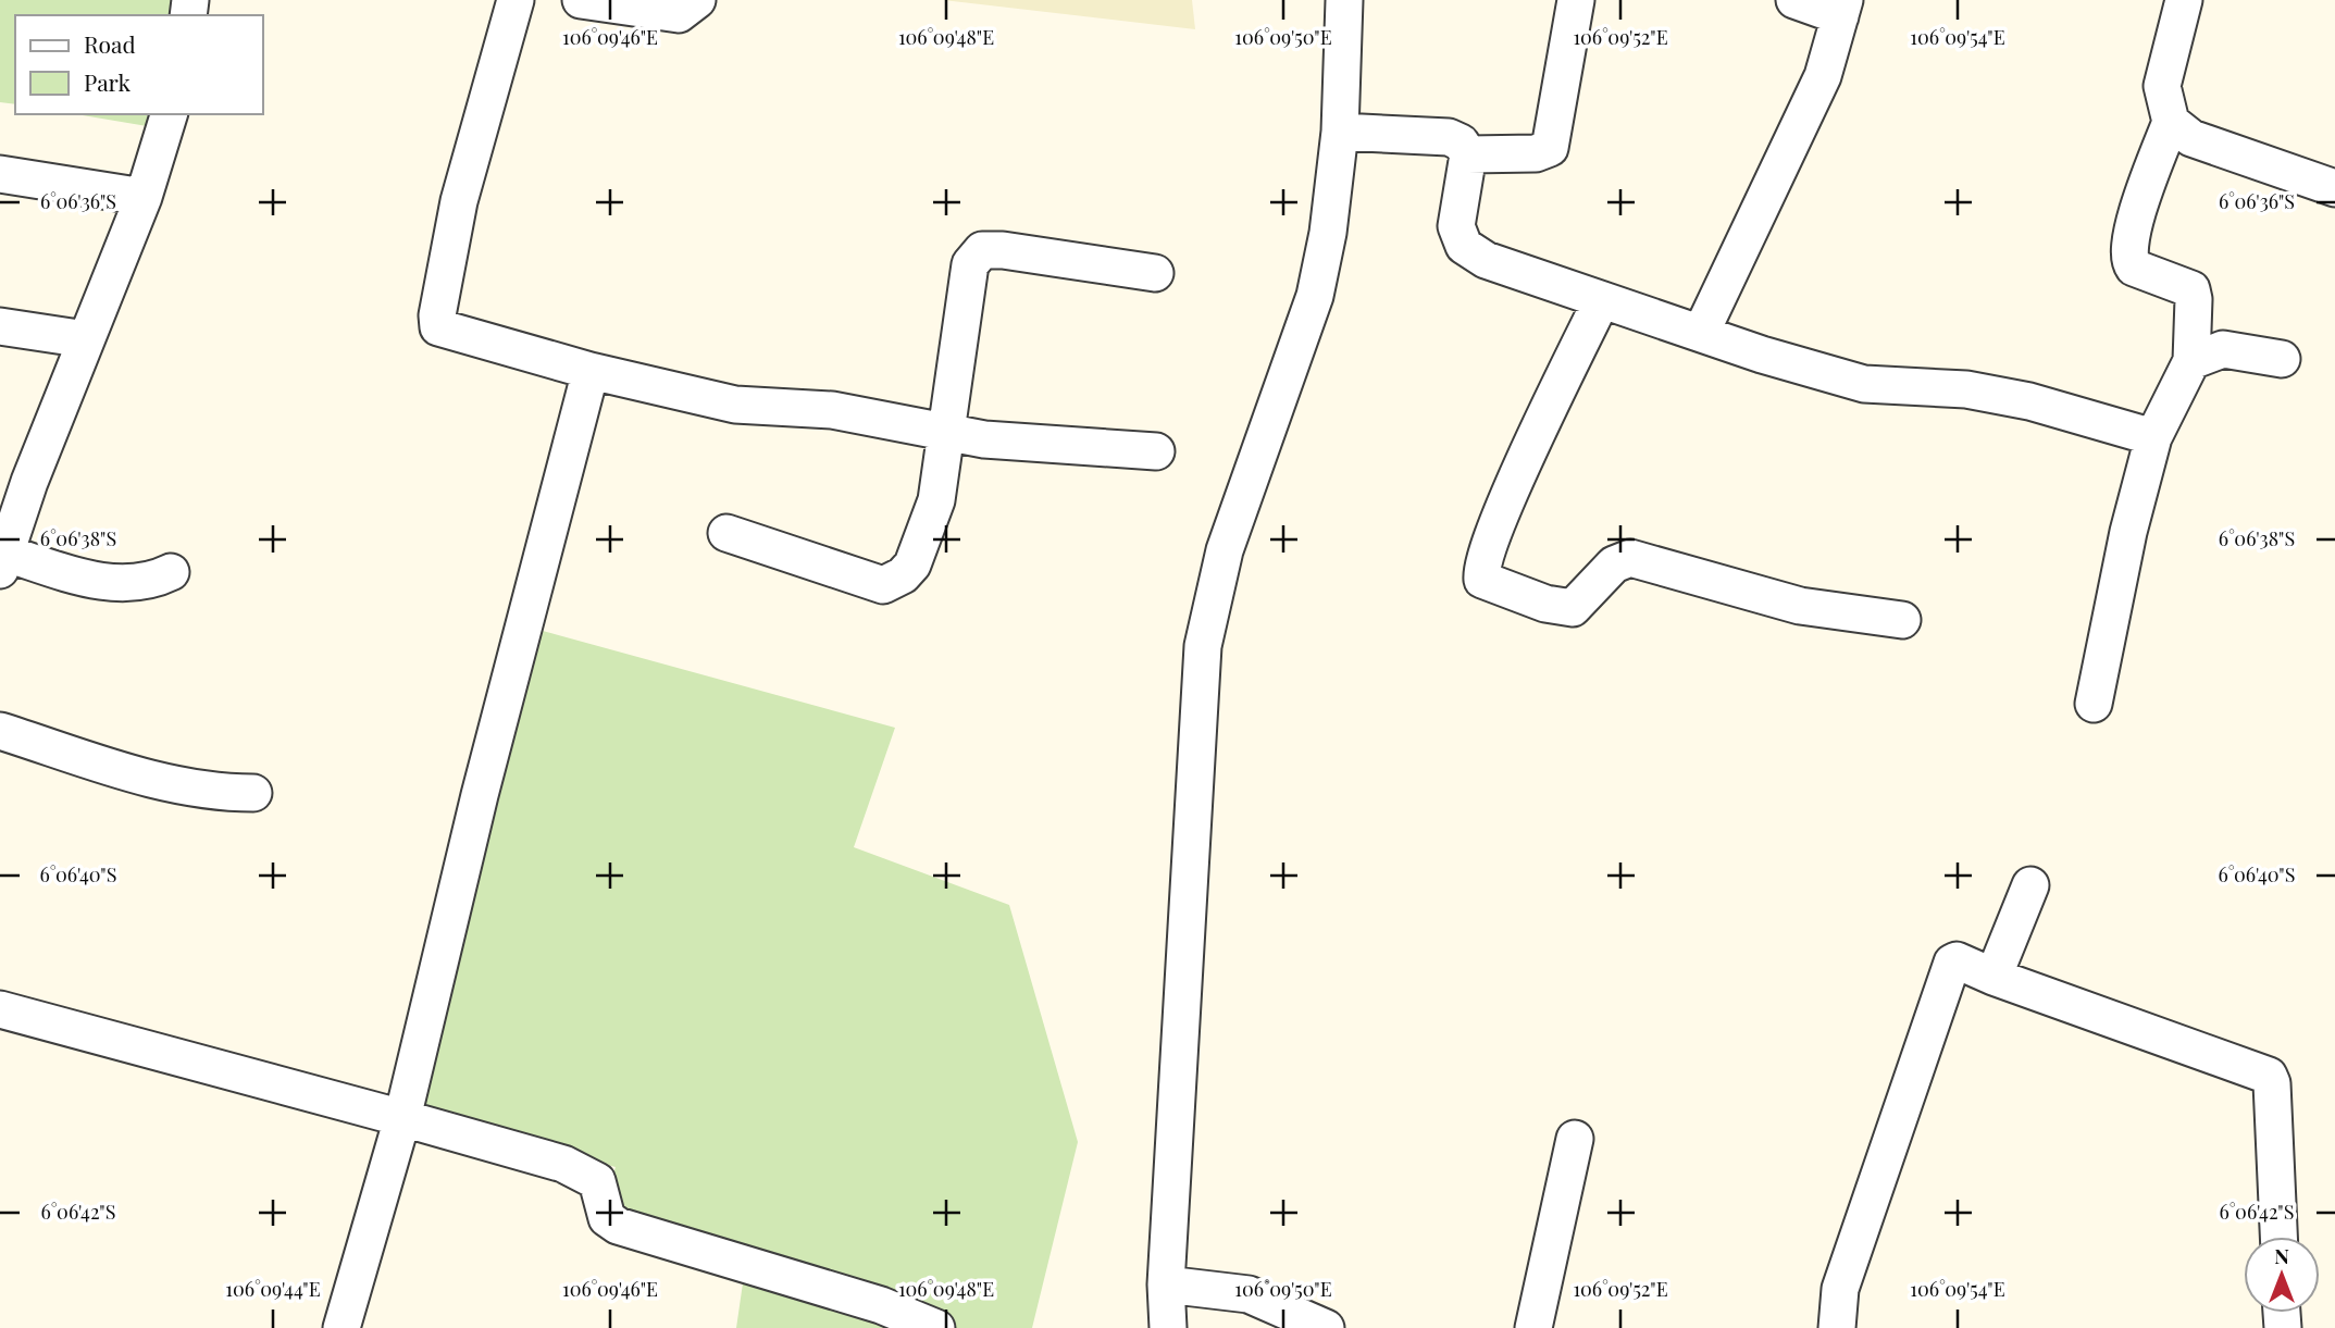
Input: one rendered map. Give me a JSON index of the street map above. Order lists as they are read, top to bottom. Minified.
{"legend":["Road","Park"],"north":"top","coordinates":["106°09'46\"E","106°09'48\"E","106°09'50\"E","106°09'52\"E","106°09'54\"E","6°06'36\"S","6°06'38\"S","6°06'40\"S","6°06'42\"S","106°09'44\"E"]}
